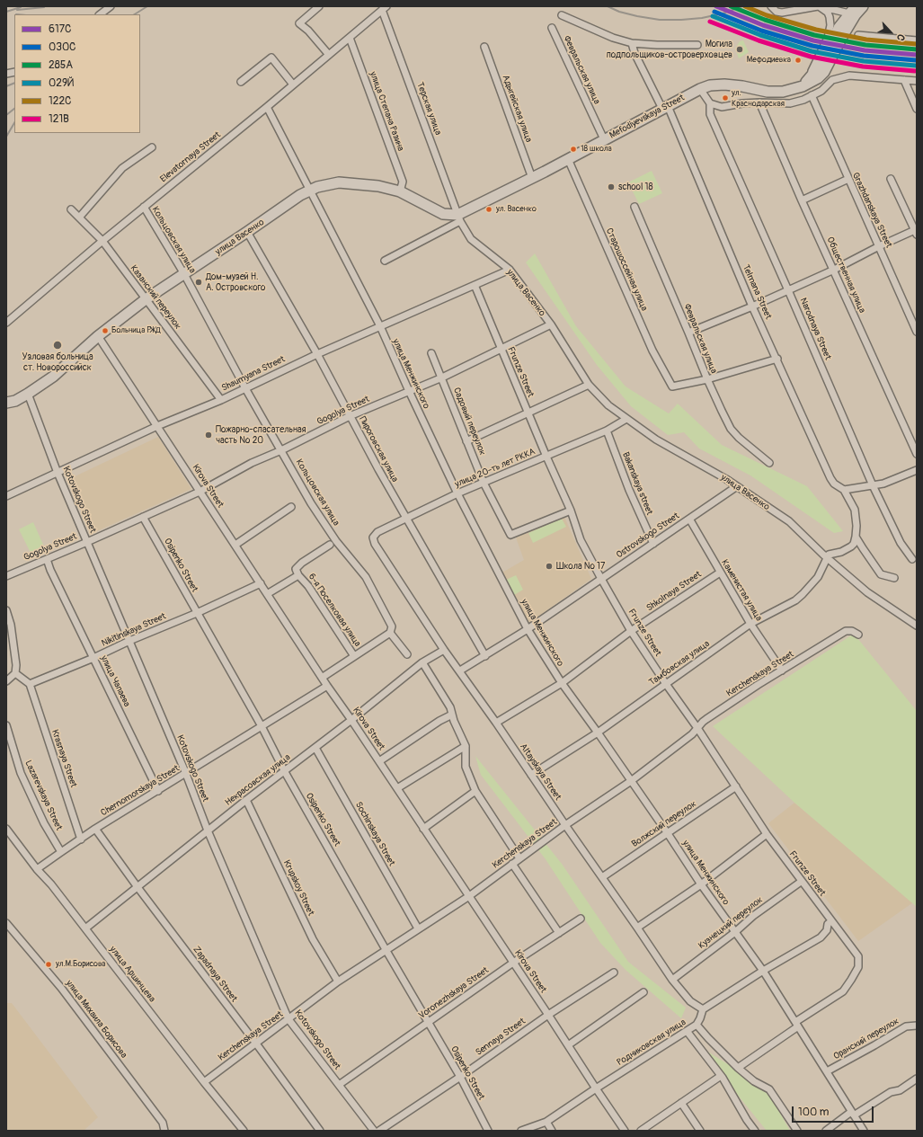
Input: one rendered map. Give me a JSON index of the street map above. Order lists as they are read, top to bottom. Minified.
{"streets":{"main road":["Mefodiyevskaya Street","улица Васенко"],"street":["Февральская улица","Терская улица","Адыгейская улица","улица Степана Разина","Elevatornaya Street","Grazhdanskaya Street","Кольцовская улица","Старошоссейная улица","Общественная улица","Telmana Street","Казанский переулок","Narodnaya Street","Frunze Street","Shaumyana Street","улица Менжинского","Gogolya Street","Садовый переулок","Пироговская улица","улица 20-ть лет РККА","Bakanskaya street","Kirova Street","Kotovskogo Street","Ostrovskogo Street","Osipenko Street","Каменистая улица","Shkolnaya Street","6-я Поселковая улица","Nikitinskaya Street","Тамбовская улица","Kerchenskaya Street","улица Чапаева","Krasnaya Street","Altayskaya Street","Некрасовская улица","Chernomorskaya Street","Lazarevskaya Street","Волжский переулок","Sochinskaya Street","Krupskoy Street","Кузнецкий переулок","улица Аршинцева","Zapadnaya Street","Voronezhskaya Street","улица Михаила Борисова","Sennaya Street","Оранский переулок","Родниковская улица"]},"crossings":[["Февральская улица","Mefodiyevskaya Street"],["Февральская улица","Старошоссейная улица"],["Терская улица","Mefodiyevskaya Street"],["Терская улица","Elevatornaya Street"],["Терская улица","улица Васенко"],["Адыгейская улица","Mefodiyevskaya Street"],["улица Степана Разина","Elevatornaya Street"],["улица Степана Разина","улица Васенко"],["Mefodiyevskaya Street","улица Васенко"],["Mefodiyevskaya Street","Старошоссейная улица"],["Mefodiyevskaya Street","Telmana Street"],["Elevatornaya Street","Кольцовская улица"],["Elevatornaya Street","Казанский переулок"],["Elevatornaya Street","улица Менжинского"],["улица Васенко","Кольцовская улица"],["улица Васенко","Казанский переулок"],["улица Васенко","Shaumyana Street"],["улица Васенко","улица Менжинского"],["улица Васенко","Gogolya Street"],["улица Васенко","Пироговская улица"],["улица Васенко","улица 20-ть лет РККА"],["улица Васенко","Kirova Street"],["улица Васенко","Kotovskogo Street"],["улица Васенко","Ostrovskogo Street"],["улица Васенко","Тамбовская улица"],["Кольцовская улица","Shaumyana Street"],["Кольцовская улица","Gogolya Street"],["Казанский переулок","Shaumyana Street"],["Frunze Street","Shaumyana Street"],["Frunze Street","улица Менжинского"],["Frunze Street","Gogolya Street"],["Frunze Street","Садовый переулок"],["Frunze Street","улица 20-ть лет РККА"],["Frunze Street","Ostrovskogo Street"],["Frunze Street","Shkolnaya Street"],["Frunze Street","Тамбовская улица"],["Frunze Street","Kerchenskaya Street"],["Frunze Street","Волжский переулок"],["Frunze Street","Кузнецкий переулок"],["Shaumyana Street","улица Менжинского"],["Shaumyana Street","Пироговская улица"],["Shaumyana Street","Kirova Street"],["Shaumyana Street","Kotovskogo Street"],["улица Менжинского","Gogolya Street"],["улица Менжинского","улица 20-ть лет РККА"],["улица Менжинского","Ostrovskogo Street"],["улица Менжинского","Shkolnaya Street"],["улица Менжинского","Тамбовская улица"],["улица Менжинского","Kerchenskaya Street"],["улица Менжинского","Волжский переулок"],["улица Менжинского","Кузнецкий переулок"],["улица Менжинского","Оранский переулок"],["Gogolya Street","Садовый переулок"],["Gogolya Street","Пироговская улица"],["Gogolya Street","Kirova Street"],["Gogolya Street","Kotovskogo Street"],["Gogolya Street","Osipenko Street"],["Gogolya Street","улица Чапаева"],["Садовый переулок","улица 20-ть лет РККА"],["Пироговская улица","улица 20-ть лет РККА"],["Пироговская улица","Ostrovskogo Street"],["улица 20-ть лет РККА","Bakanskaya street"],["улица 20-ть лет РККА","Altayskaya Street"],["Bakanskaya street","Ostrovskogo Street"],["Kirova Street","Nikitinskaya Street"],["Kirova Street","Kerchenskaya Street"],["Kirova Street","Некрасовская улица"],["Kirova Street","Chernomorskaya Street"],["Kirova Street","Voronezhskaya Street"],["Kirova Street","Sennaya Street"],["Kirova Street","Родниковская улица"],["Kotovskogo Street","Nikitinskaya Street"],["Kotovskogo Street","Kerchenskaya Street"],["Kotovskogo Street","Некрасовская улица"],["Kotovskogo Street","Chernomorskaya Street"],["Kotovskogo Street","Voronezhskaya Street"],["Ostrovskogo Street","Каменистая улица"],["Ostrovskogo Street","Altayskaya Street"],["Osipenko Street","Nikitinskaya Street"],["Osipenko Street","Kerchenskaya Street"],["Osipenko Street","Некрасовская улица"],["Osipenko Street","Chernomorskaya Street"],["Osipenko Street","Voronezhskaya Street"],["Osipenko Street","Sennaya Street"],["Каменистая улица","Shkolnaya Street"],["Каменистая улица","Тамбовская улица"],["Каменистая улица","Kerchenskaya Street"],["Shkolnaya Street","Altayskaya Street"],["Nikitinskaya Street","улица Чапаева"],["Nikitinskaya Street","Krasnaya Street"],["Тамбовская улица","Altayskaya Street"],["Kerchenskaya Street","Altayskaya Street"],["Kerchenskaya Street","Sochinskaya Street"],["Kerchenskaya Street","Krupskoy Street"],["Kerchenskaya Street","улица Аршинцева"],["Kerchenskaya Street","Zapadnaya Street"],["улица Чапаева","Chernomorskaya Street"],["Krasnaya Street","Chernomorskaya Street"],["Altayskaya Street","Некрасовская улица"],["Altayskaya Street","Волжский переулок"],["Altayskaya Street","Кузнецкий переулок"],["Altayskaya Street","Родниковская улица"],["Некрасовская улица","Sochinskaya Street"],["Некрасовская улица","Krupskoy Street"],["Некрасовская улица","улица Аршинцева"],["Некрасовская улица","Zapadnaya Street"],["Chernomorskaya Street","Lazarevskaya Street"],["Chernomorskaya Street","улица Аршинцева"],["Chernomorskaya Street","Zapadnaya Street"]],"places":["Могила подпольщиков-островерховцев","Мефодиевка","ул. Краснодарская","18 школа","school 18","ул. Васенко","Дом-музей Н. А. Островского","Больница РЖД","Узловая больница ст. Новороссийск","Пожарно-спасательная часть № 20","Школа № 17","ул.М.Борисова"],"lines":["transit line 617C","transit line 285А","transit line 122С","transit line 030C","transit line 029Й","transit line 121В"],"legend":["617C","030C","285А","029Й","122С","121В"],"scale_bar":"100 m","north":"bottom right"}
